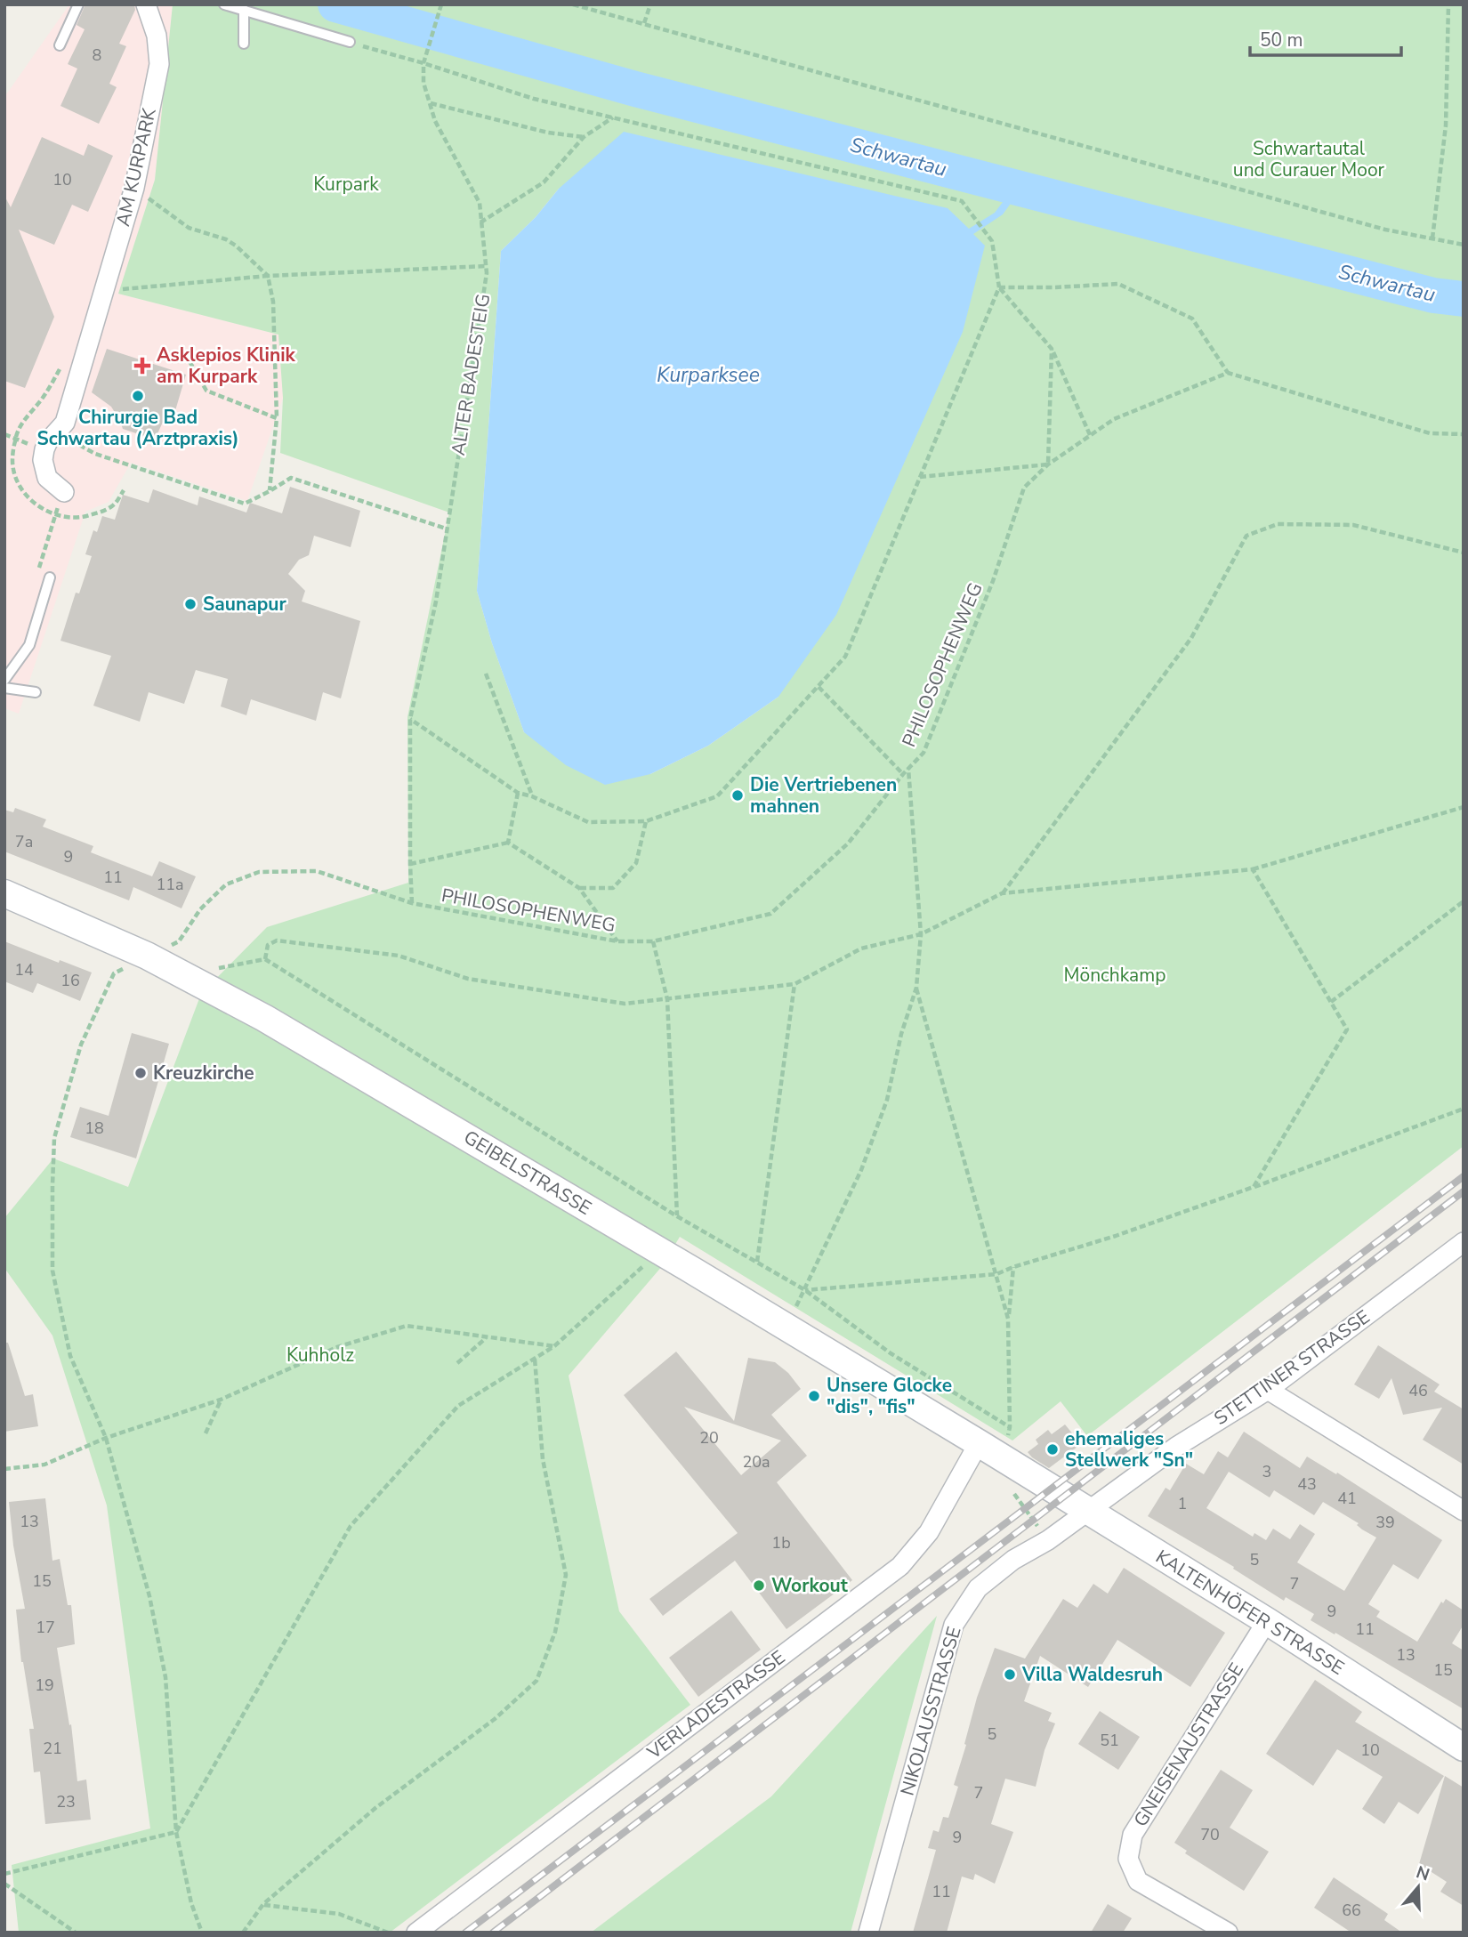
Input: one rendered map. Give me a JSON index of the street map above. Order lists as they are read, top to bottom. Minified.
{"streets":{"street":["AM KURPARK","GEIBELSTRASSE","STETTINER STRASSE","KALTENHÖFER STRASSE","VERLADESTRASSE","NIKOLAUSSTRASSE","GNEISENAUSTRASSE"],"path":["ALTER BADESTEIG","PHILOSOPHENWEG"]},"crossings":[["ALTER BADESTEIG","PHILOSOPHENWEG"],["PHILOSOPHENWEG","GEIBELSTRASSE"],["GEIBELSTRASSE","KALTENHÖFER STRASSE"],["GEIBELSTRASSE","VERLADESTRASSE"],["STETTINER STRASSE","KALTENHÖFER STRASSE"],["STETTINER STRASSE","NIKOLAUSSTRASSE"],["KALTENHÖFER STRASSE","NIKOLAUSSTRASSE"],["KALTENHÖFER STRASSE","GNEISENAUSTRASSE"]],"water":["Schwartau","Kurparksee"],"parks":["Schwartautal und Curauer Moor","Kurpark","Mönchkamp","Kuhholz"],"places":{"health":["Asklepios Klinik am Kurpark"],"other":["Chirurgie Bad Schwartau (Arztpraxis)","Saunapur","Die Vertriebenen mahnen","Kreuzkirche","Unsere Glocke \"dis\", \"fis\"","ehemaliges Stellwerk \"Sn\"","Workout","Villa Waldesruh"]},"house_numbers":["8","10","7a","9","11","11a","14","16","18","46","20","20a","3","43","41","1","13","39","1b","5","15","7","9","17","11","13","15","19","5","51","21","10","7","23","70","9","11","66"],"scale_bar":"50 m","north":"top"}
